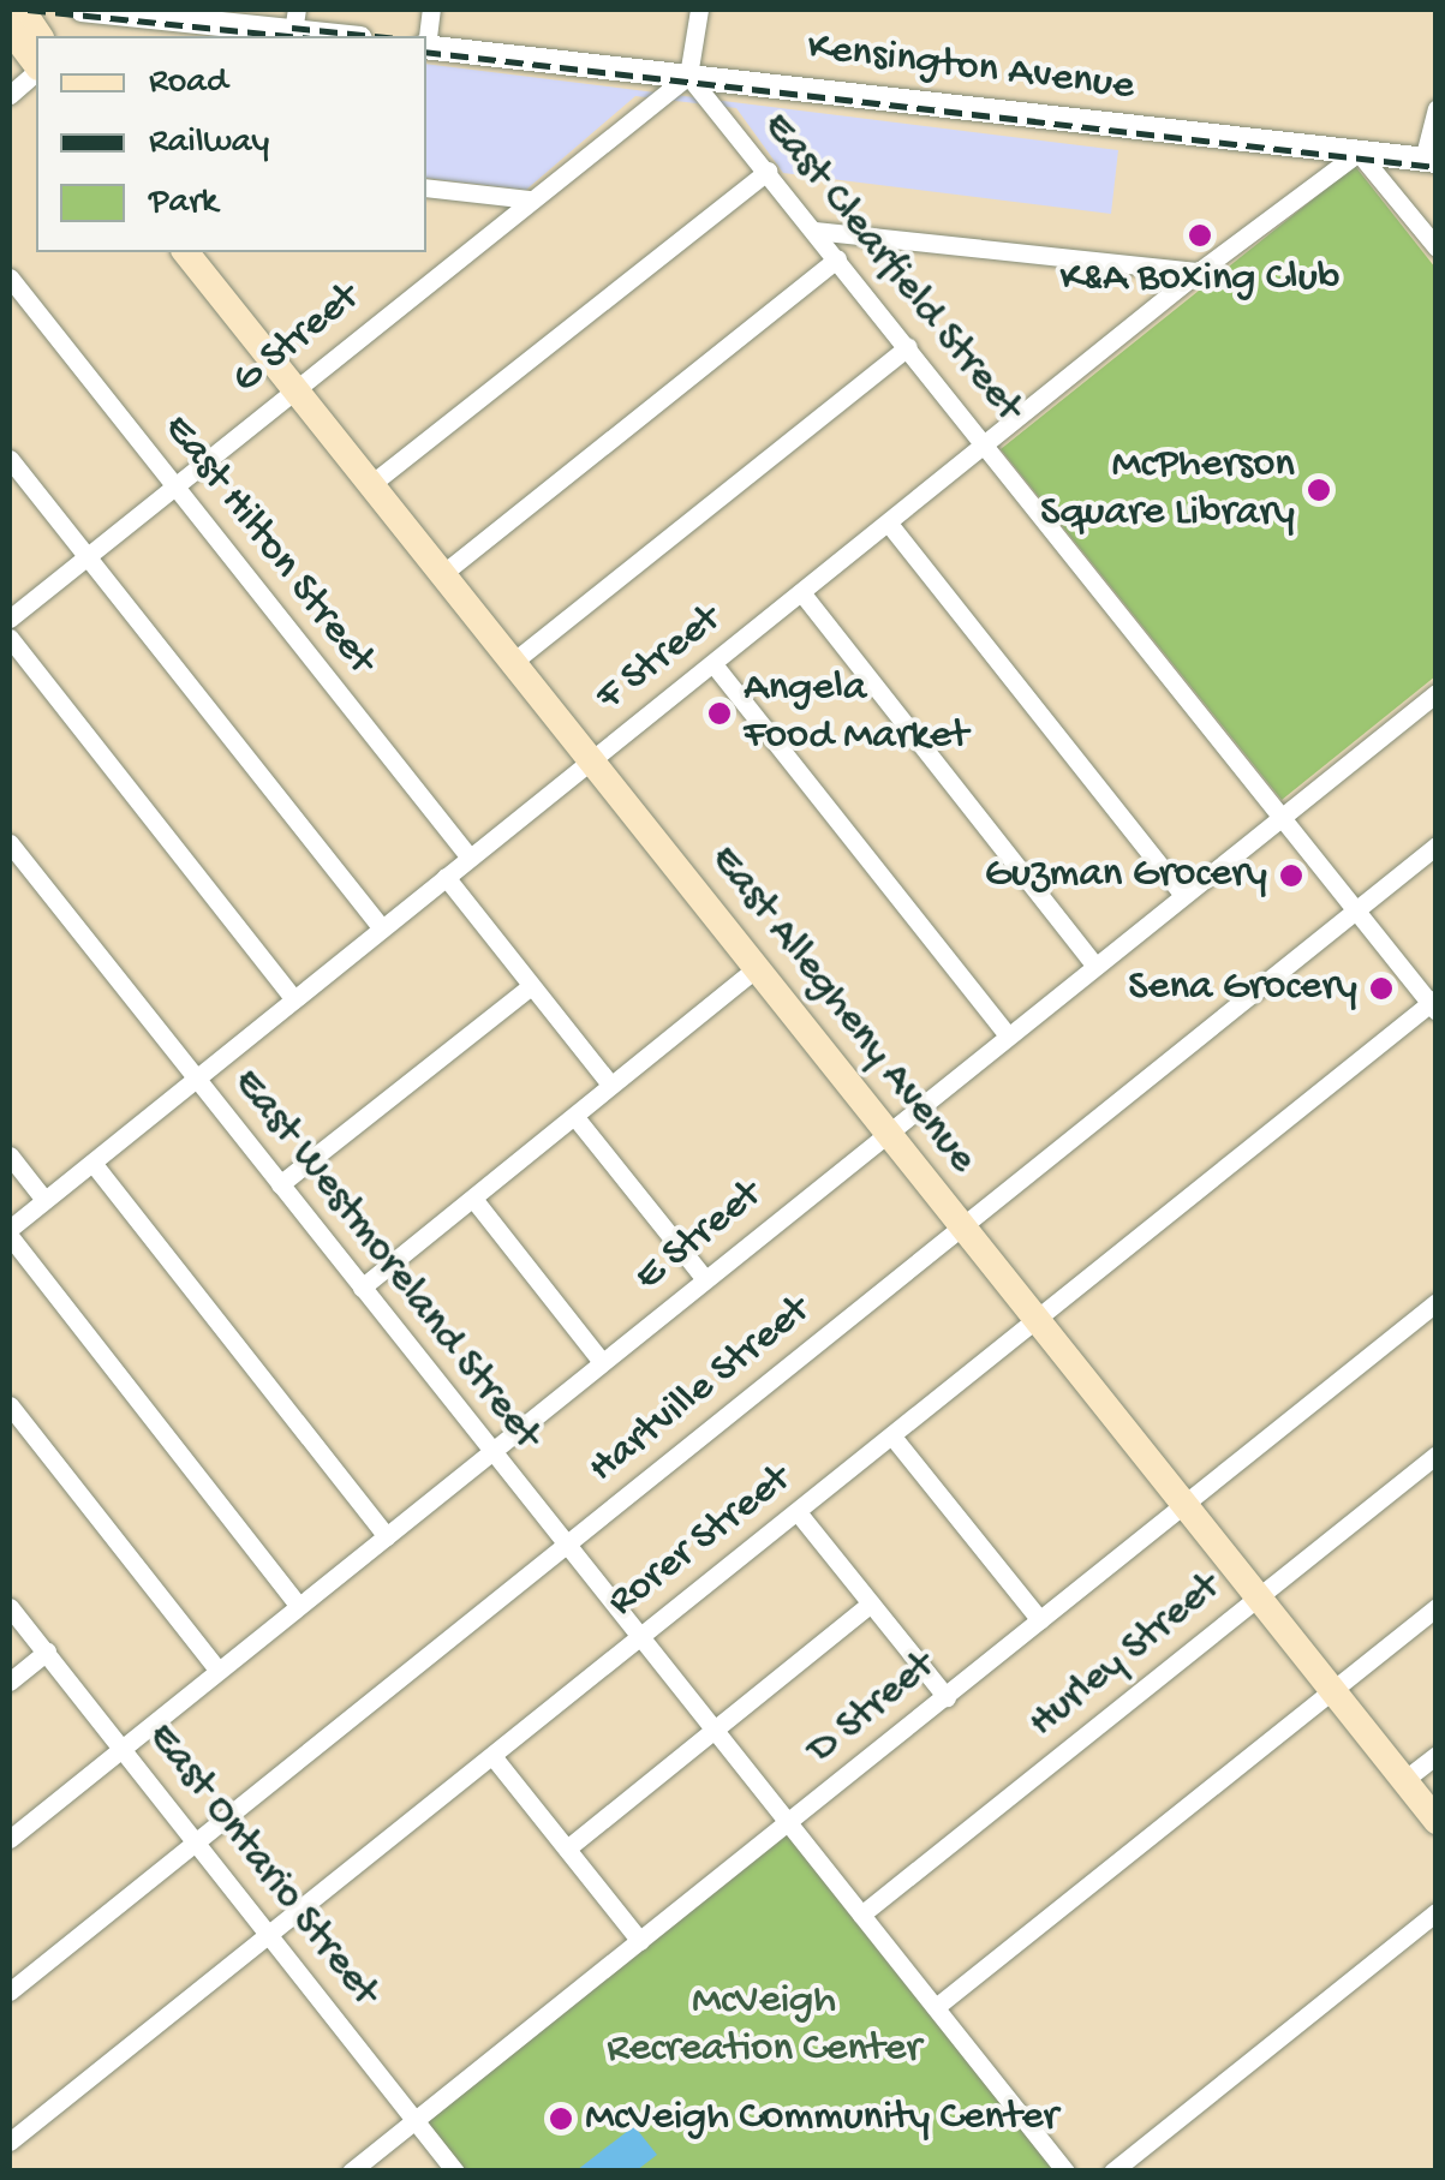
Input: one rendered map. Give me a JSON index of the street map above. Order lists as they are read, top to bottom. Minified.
{"streets":{"main road":["East Allegheny Avenue"],"street":["Kensington Avenue","East Clearfield Street","G Street","East Hilton Street","F Street","E Street","East Westmoreland Street","Hartville Street","Rorer Street","Hurley Street","D Street","East Ontario Street"]},"crossings":[["Kensington Avenue","East Clearfield Street"],["Kensington Avenue","G Street"],["Kensington Avenue","F Street"],["East Clearfield Street","G Street"],["East Clearfield Street","F Street"],["East Clearfield Street","E Street"],["East Clearfield Street","Hartville Street"],["East Clearfield Street","Rorer Street"],["G Street","East Hilton Street"],["G Street","East Allegheny Avenue"],["East Hilton Street","F Street"],["F Street","East Allegheny Avenue"],["F Street","East Westmoreland Street"],["East Allegheny Avenue","E Street"],["East Allegheny Avenue","Hartville Street"],["East Allegheny Avenue","Rorer Street"],["East Allegheny Avenue","Hurley Street"],["East Allegheny Avenue","D Street"],["E Street","East Westmoreland Street"],["E Street","East Ontario Street"],["East Westmoreland Street","Hartville Street"],["East Westmoreland Street","Rorer Street"],["East Westmoreland Street","Hurley Street"],["East Westmoreland Street","D Street"],["Hartville Street","East Ontario Street"],["Rorer Street","East Ontario Street"],["D Street","East Ontario Street"]],"parks":["McVeigh Recreation Center"],"places":["K&A Boxing Club","McPherson Square Library","Angela Food Market","Guzman Grocery","Sena Grocery","McVeigh Community Center"],"legend":["Road","Railway","Park"]}
